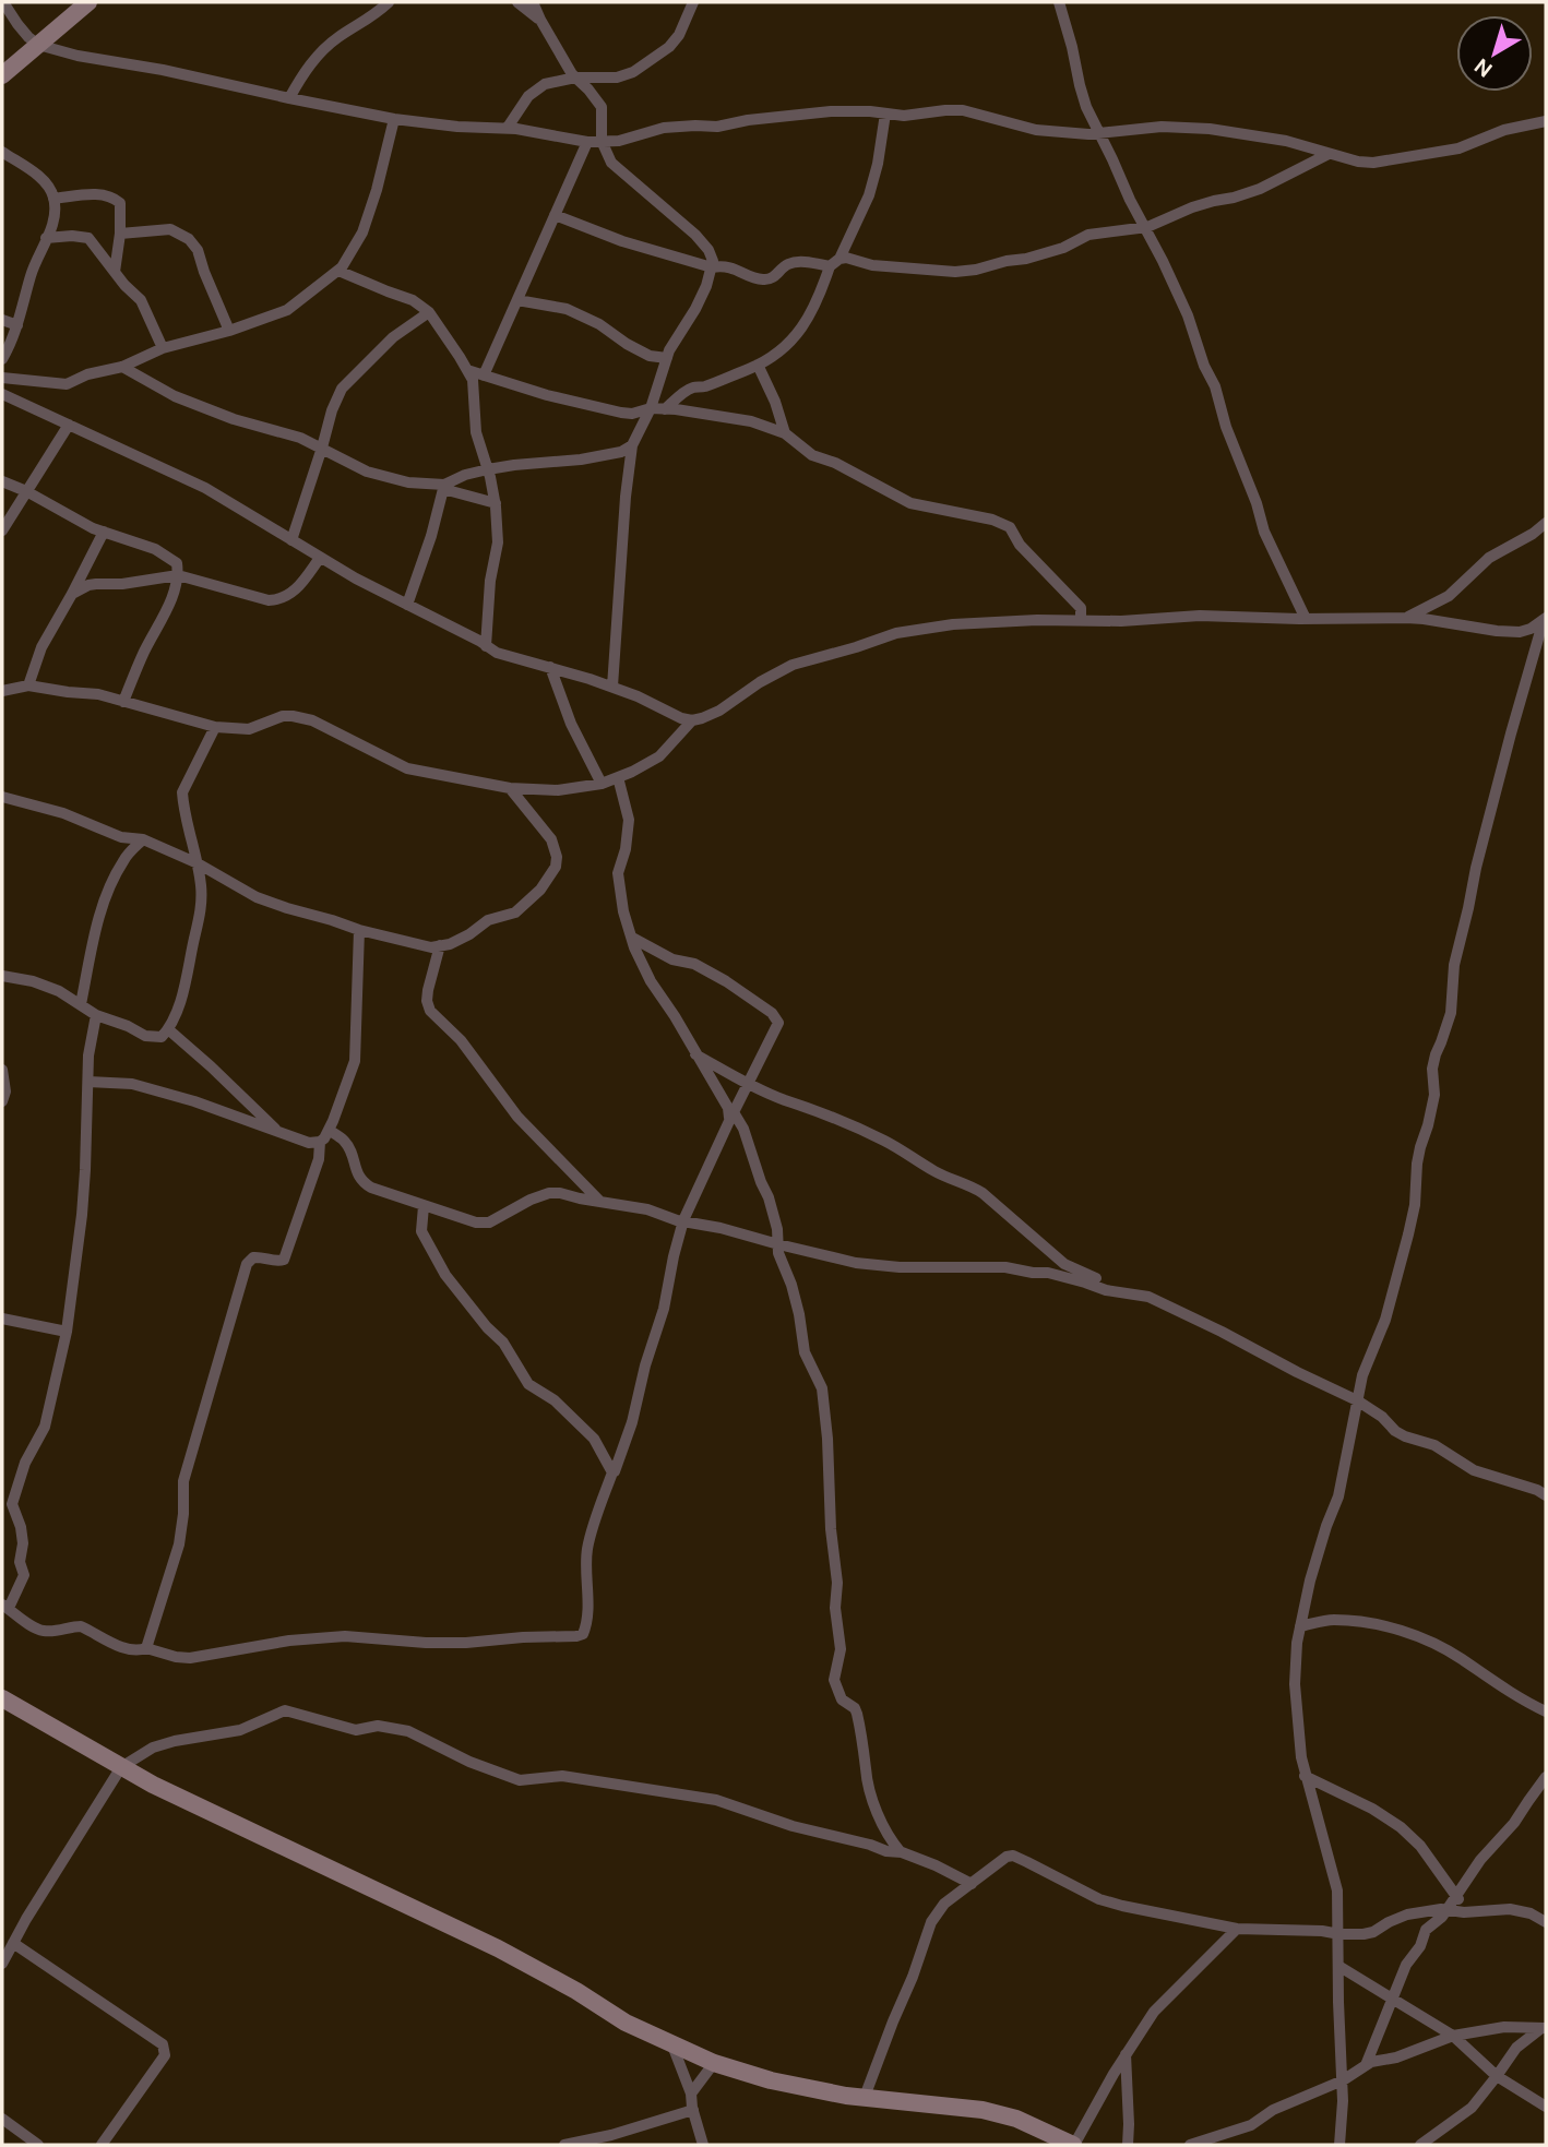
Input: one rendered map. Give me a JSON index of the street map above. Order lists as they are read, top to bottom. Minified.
{"north":"bottom left"}
